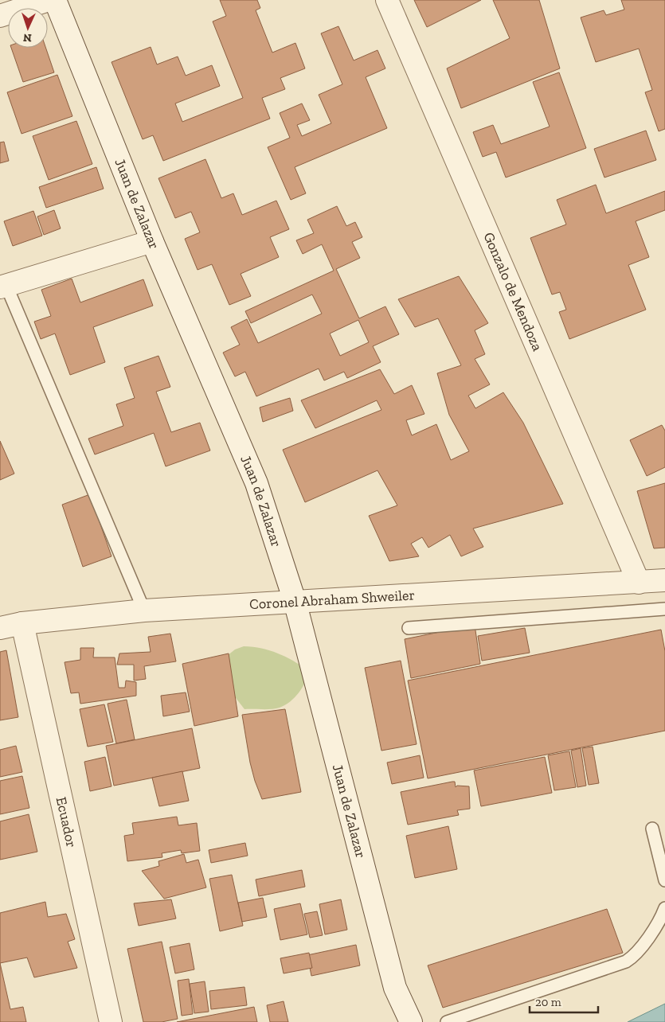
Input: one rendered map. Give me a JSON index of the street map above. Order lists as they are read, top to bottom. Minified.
{"streets":{"street":["Juan de Zalazar","Gonzalo de Mendoza","Coronel Abraham Shweiler","Ecuador"]},"crossings":[["Juan de Zalazar","Coronel Abraham Shweiler"],["Gonzalo de Mendoza","Coronel Abraham Shweiler"],["Coronel Abraham Shweiler","Ecuador"]],"scale_bar":"20 m","north":"bottom"}
